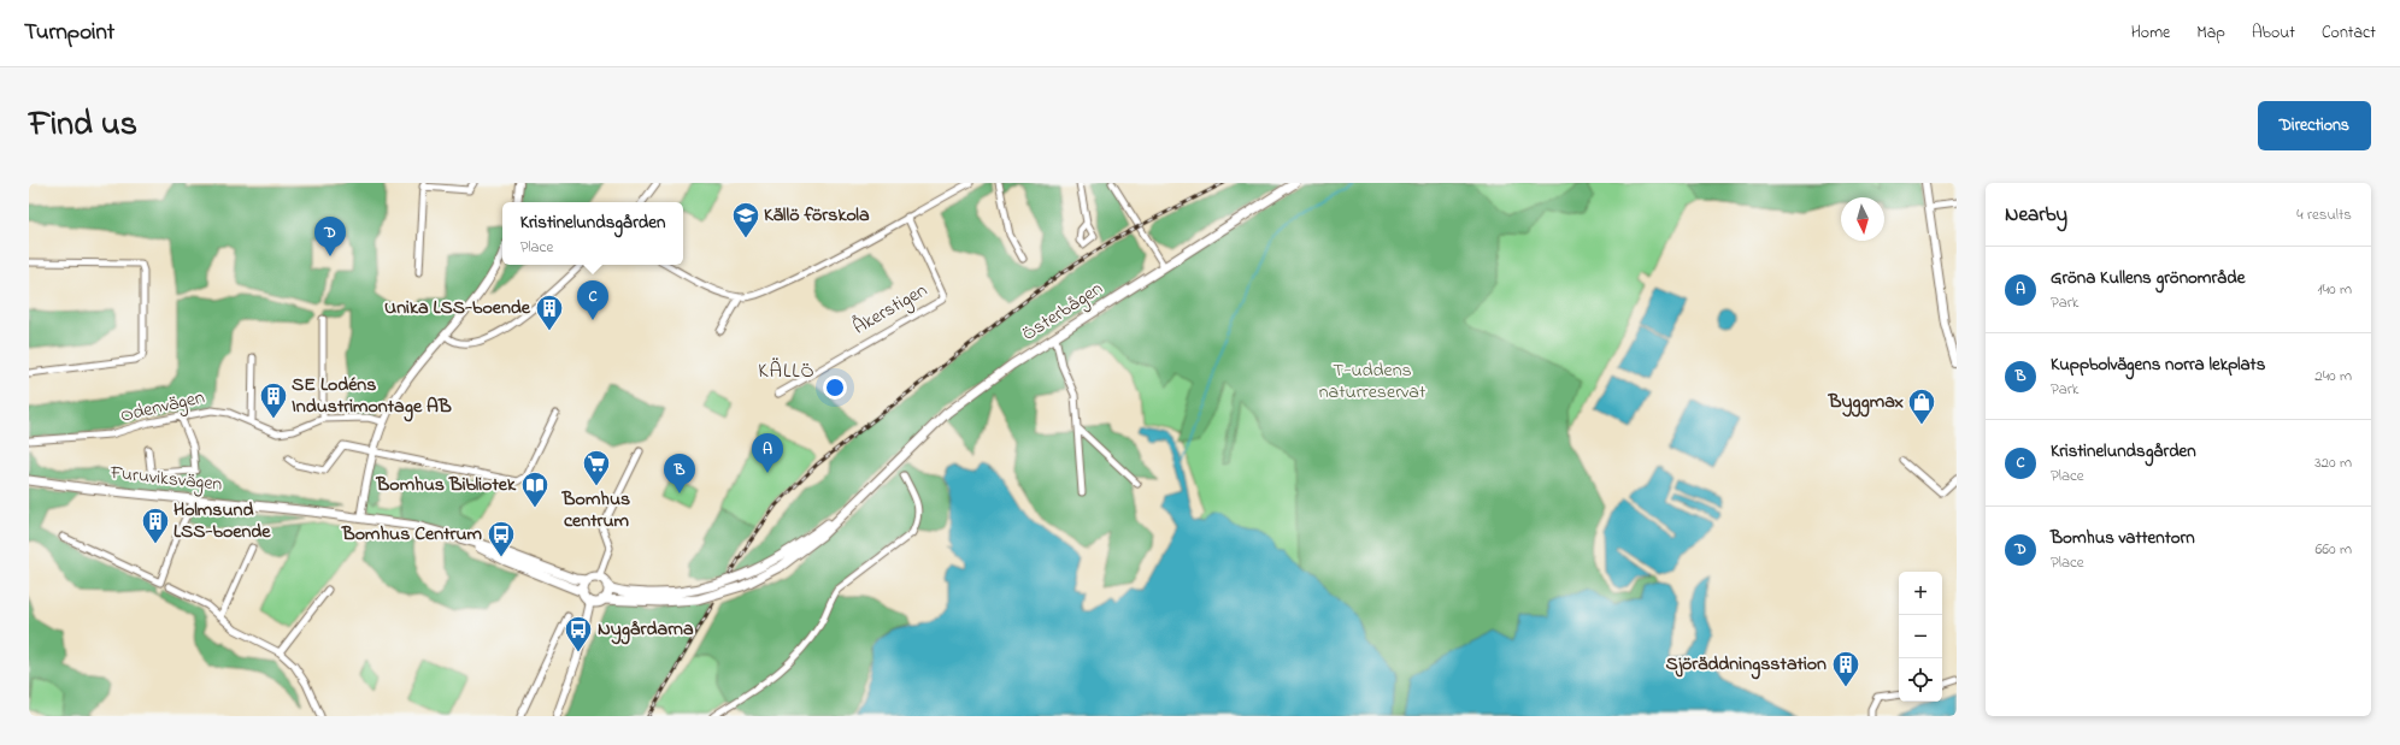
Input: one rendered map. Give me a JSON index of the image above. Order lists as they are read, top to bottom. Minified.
{"streets":{"main road":["Österbågen","Furuviksvägen"],"street":["Åkerstigen","Odenvägen"]},"crossings":[["Österbågen","Furuviksvägen"]],"districts":["KÄLLÖ"],"parks":["T-uddens naturreservat"],"places":{"school or university":["Källö förskola"],"building":["Unika LSS-boende","SE Lodéns Industrimontage AB","Holmsund LSS-boende","Sjöräddningsstation"],"shop":["Byggmax"],"supermarket":["Bomhus centrum"],"library":["Bomhus Bibliotek"],"bus stop":["Bomhus Centrum","Nygårdarna"]},"north":"bottom","page":{"header":"Turnpoint","nav":["Home","Map","About","Contact"],"title":"Find us","buttons":"Directions","heading":["Nearby","4 results"],"popup":["Kristinelundsgården","Place"],"pins":["D","C","A","B"],"list":[{"mark":"A","name":"Gröna Kullens grönområde","note":"Park","value":"140 m"},{"mark":"B","name":"Kuppbolvägens norra lekplats","note":"Park","value":"240 m"},{"mark":"C","name":"Kristinelundsgården","note":"Place","value":"320 m"},{"mark":"D","name":"Bomhus vattentorn","note":"Place","value":"660 m"}],"map_buttons":["+","−"]}}
